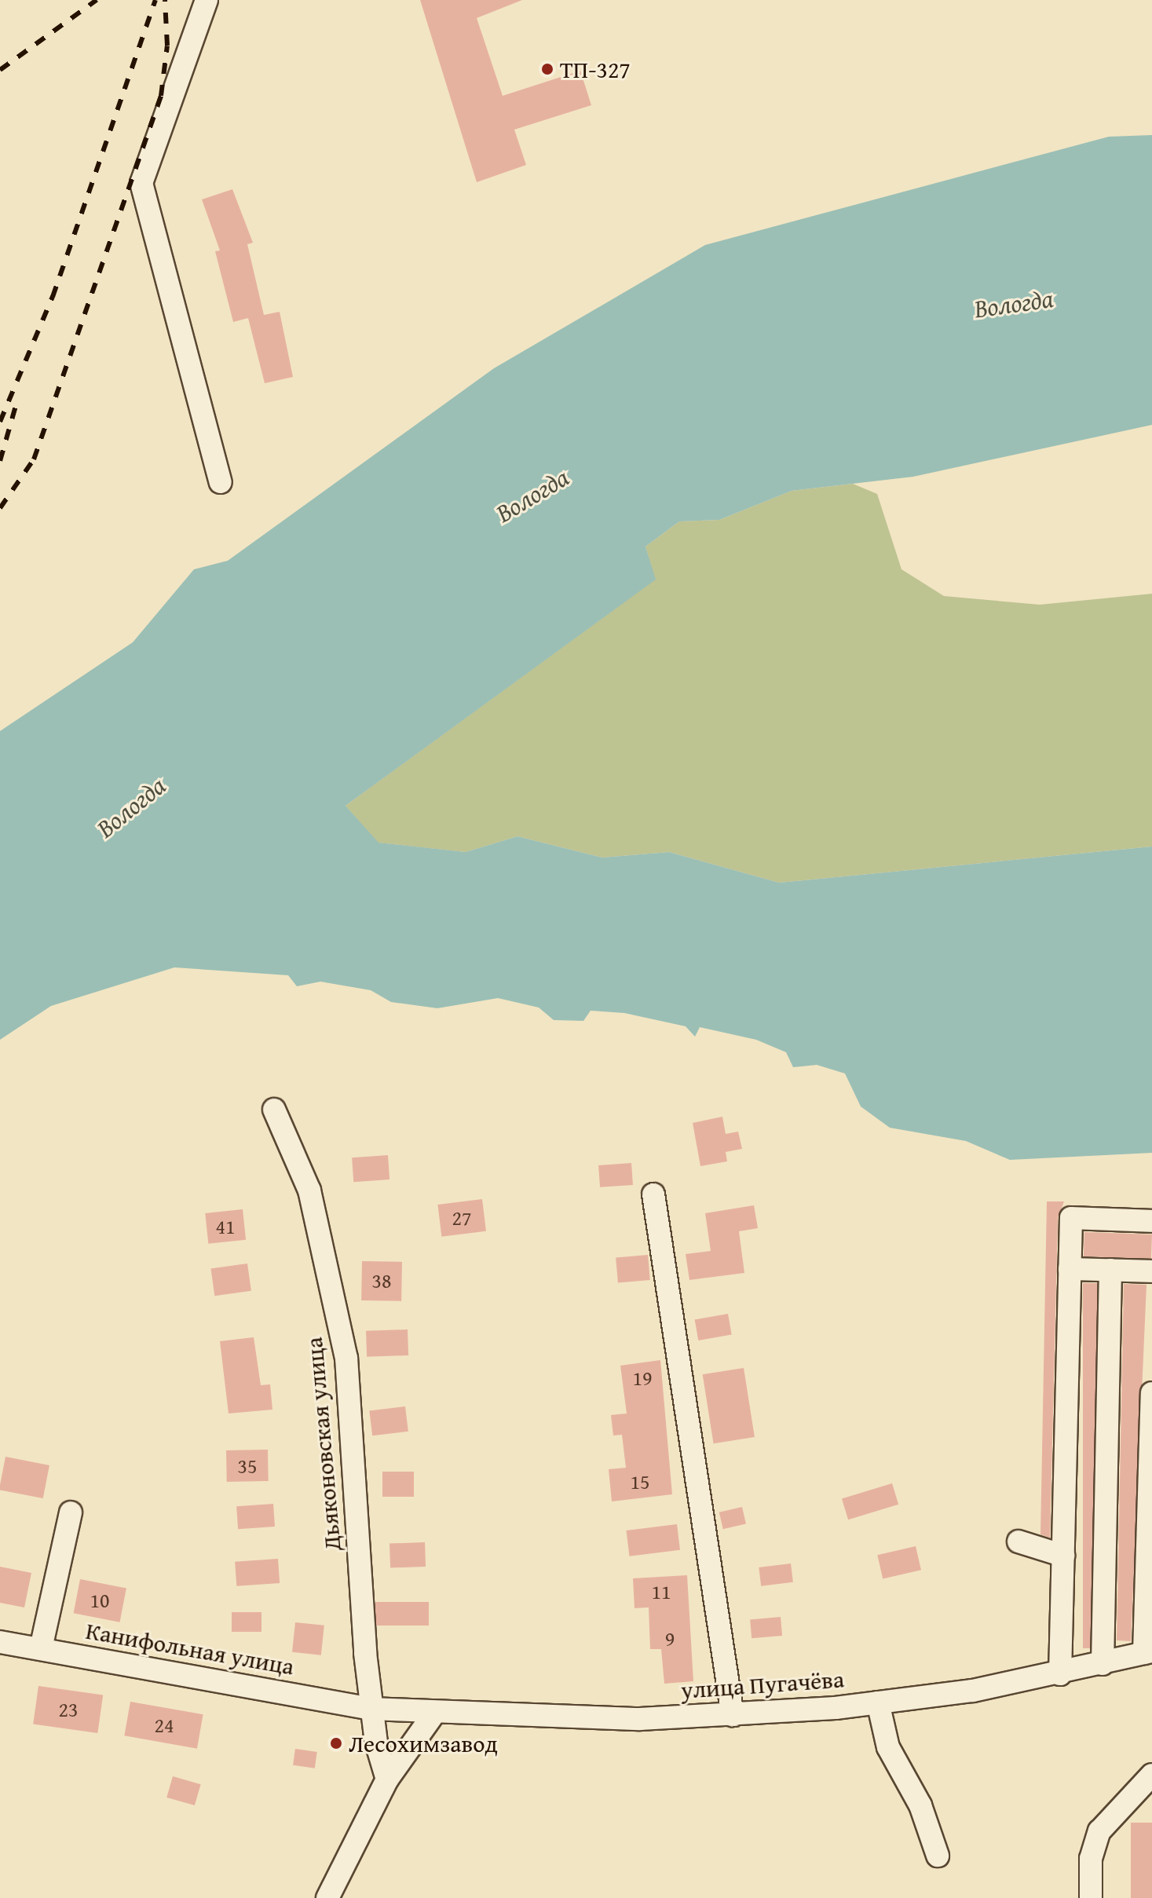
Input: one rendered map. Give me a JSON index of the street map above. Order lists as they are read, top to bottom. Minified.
{"streets":{"street":["Дьяконовская улица","Канифольная улица","улица Пугачёва"]},"crossings":[["Дьяконовская улица","Канифольная улица"],["Дьяконовская улица","улица Пугачёва"],["Канифольная улица","улица Пугачёва"]],"water":["Вологда"],"places":["ТП-327","Лесохимзавод"],"house_numbers":["27","41","38","19","35","15","11","10","9","23","24"]}
